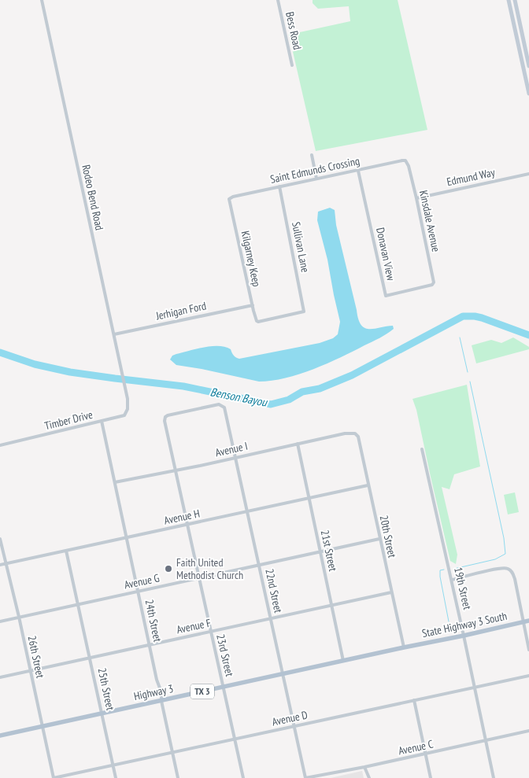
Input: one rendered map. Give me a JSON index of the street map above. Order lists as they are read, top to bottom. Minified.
{"streets":{"main road":["State Highway 3 South","TX 3","Highway 3"],"street":["Bess Road","Saint Edmunds Crossing","Edmund Way","Rodeo Bend Road","Kinsdale Avenue","Sullivan Lane","Donavan View","Kilgarney Keep","Jerhigan Ford","Timber Drive","Avenue I","Avenue H","20th Street","21st Street","Avenue G","19th Street","22nd Street","24th Street","Avenue F","23rd Street","26th Street","25th Street","Avenue D","Avenue C"]},"crossings":[["Saint Edmunds Crossing","Kinsdale Avenue"],["Saint Edmunds Crossing","Sullivan Lane"],["Saint Edmunds Crossing","Donavan View"],["Saint Edmunds Crossing","Kilgarney Keep"],["Edmund Way","Kinsdale Avenue"],["Rodeo Bend Road","Jerhigan Ford"],["Rodeo Bend Road","Timber Drive"],["Kinsdale Avenue","Donavan View"],["Sullivan Lane","Kilgarney Keep"],["Kilgarney Keep","Jerhigan Ford"],["Timber Drive","24th Street"],["Avenue I","20th Street"],["Avenue I","21st Street"],["Avenue I","22nd Street"],["Avenue I","24th Street"],["Avenue I","23rd Street"],["Avenue H","20th Street"],["Avenue H","21st Street"],["Avenue H","22nd Street"],["Avenue H","24th Street"],["Avenue H","23rd Street"],["Avenue H","26th Street"],["Avenue H","25th Street"],["20th Street","Avenue G"],["20th Street","State Highway 3 South"],["20th Street","Avenue F"],["20th Street","Highway 3"],["21st Street","Avenue G"],["21st Street","Avenue F"],["21st Street","Highway 3"],["Avenue G","22nd Street"],["Avenue G","24th Street"],["Avenue G","23rd Street"],["Avenue G","26th Street"],["Avenue G","25th Street"],["19th Street","State Highway 3 South"],["19th Street","Avenue D"],["19th Street","Avenue C"],["22nd Street","Avenue F"],["22nd Street","23rd Street"],["22nd Street","Highway 3"],["22nd Street","Avenue D"],["22nd Street","Avenue C"],["24th Street","Avenue F"],["24th Street","Highway 3"],["24th Street","Avenue D"],["State Highway 3 South","Highway 3"],["Avenue F","23rd Street"],["Avenue F","26th Street"],["Avenue F","25th Street"],["23rd Street","Highway 3"],["23rd Street","Avenue D"],["26th Street","Highway 3"],["26th Street","Avenue D"],["25th Street","Highway 3"],["25th Street","Avenue D"]],"water":["Benson Bayou"],"places":["Faith United Methodist Church"]}
